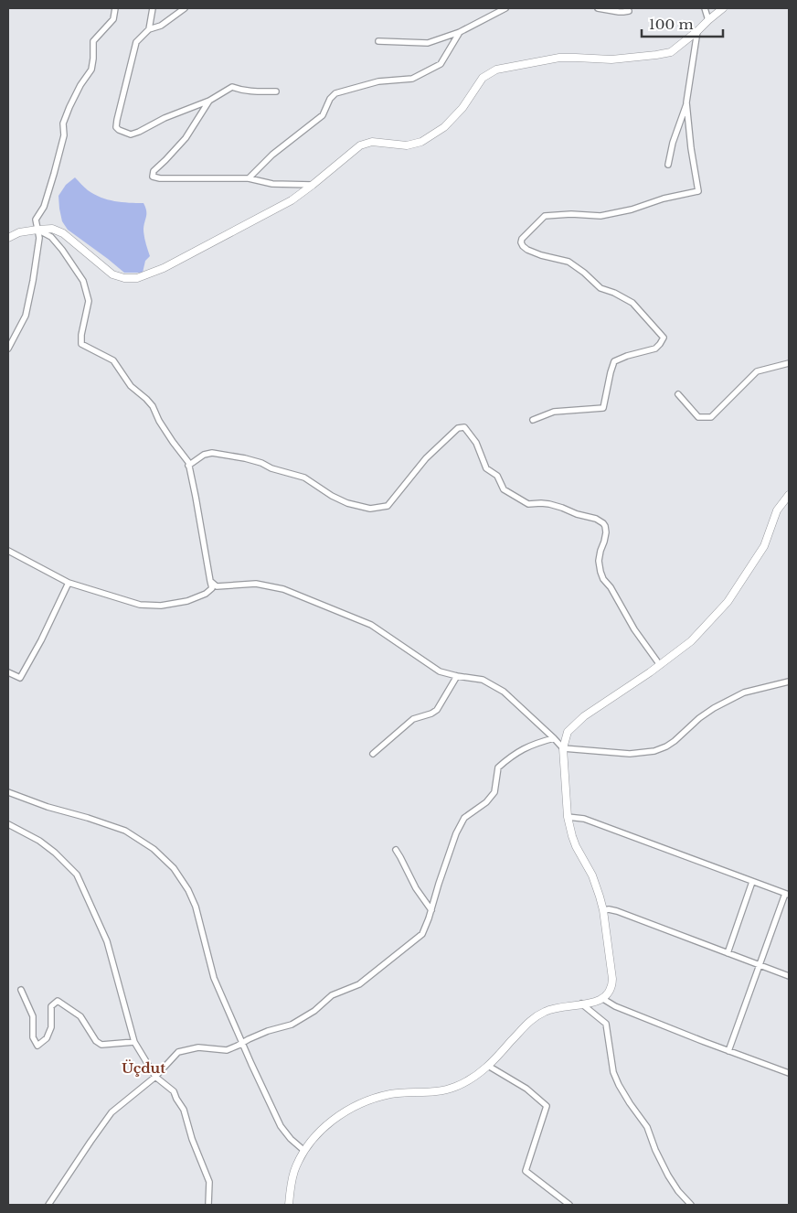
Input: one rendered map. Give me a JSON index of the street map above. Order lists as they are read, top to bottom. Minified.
{"districts":["Üçdut"],"scale_bar":"100 m"}
